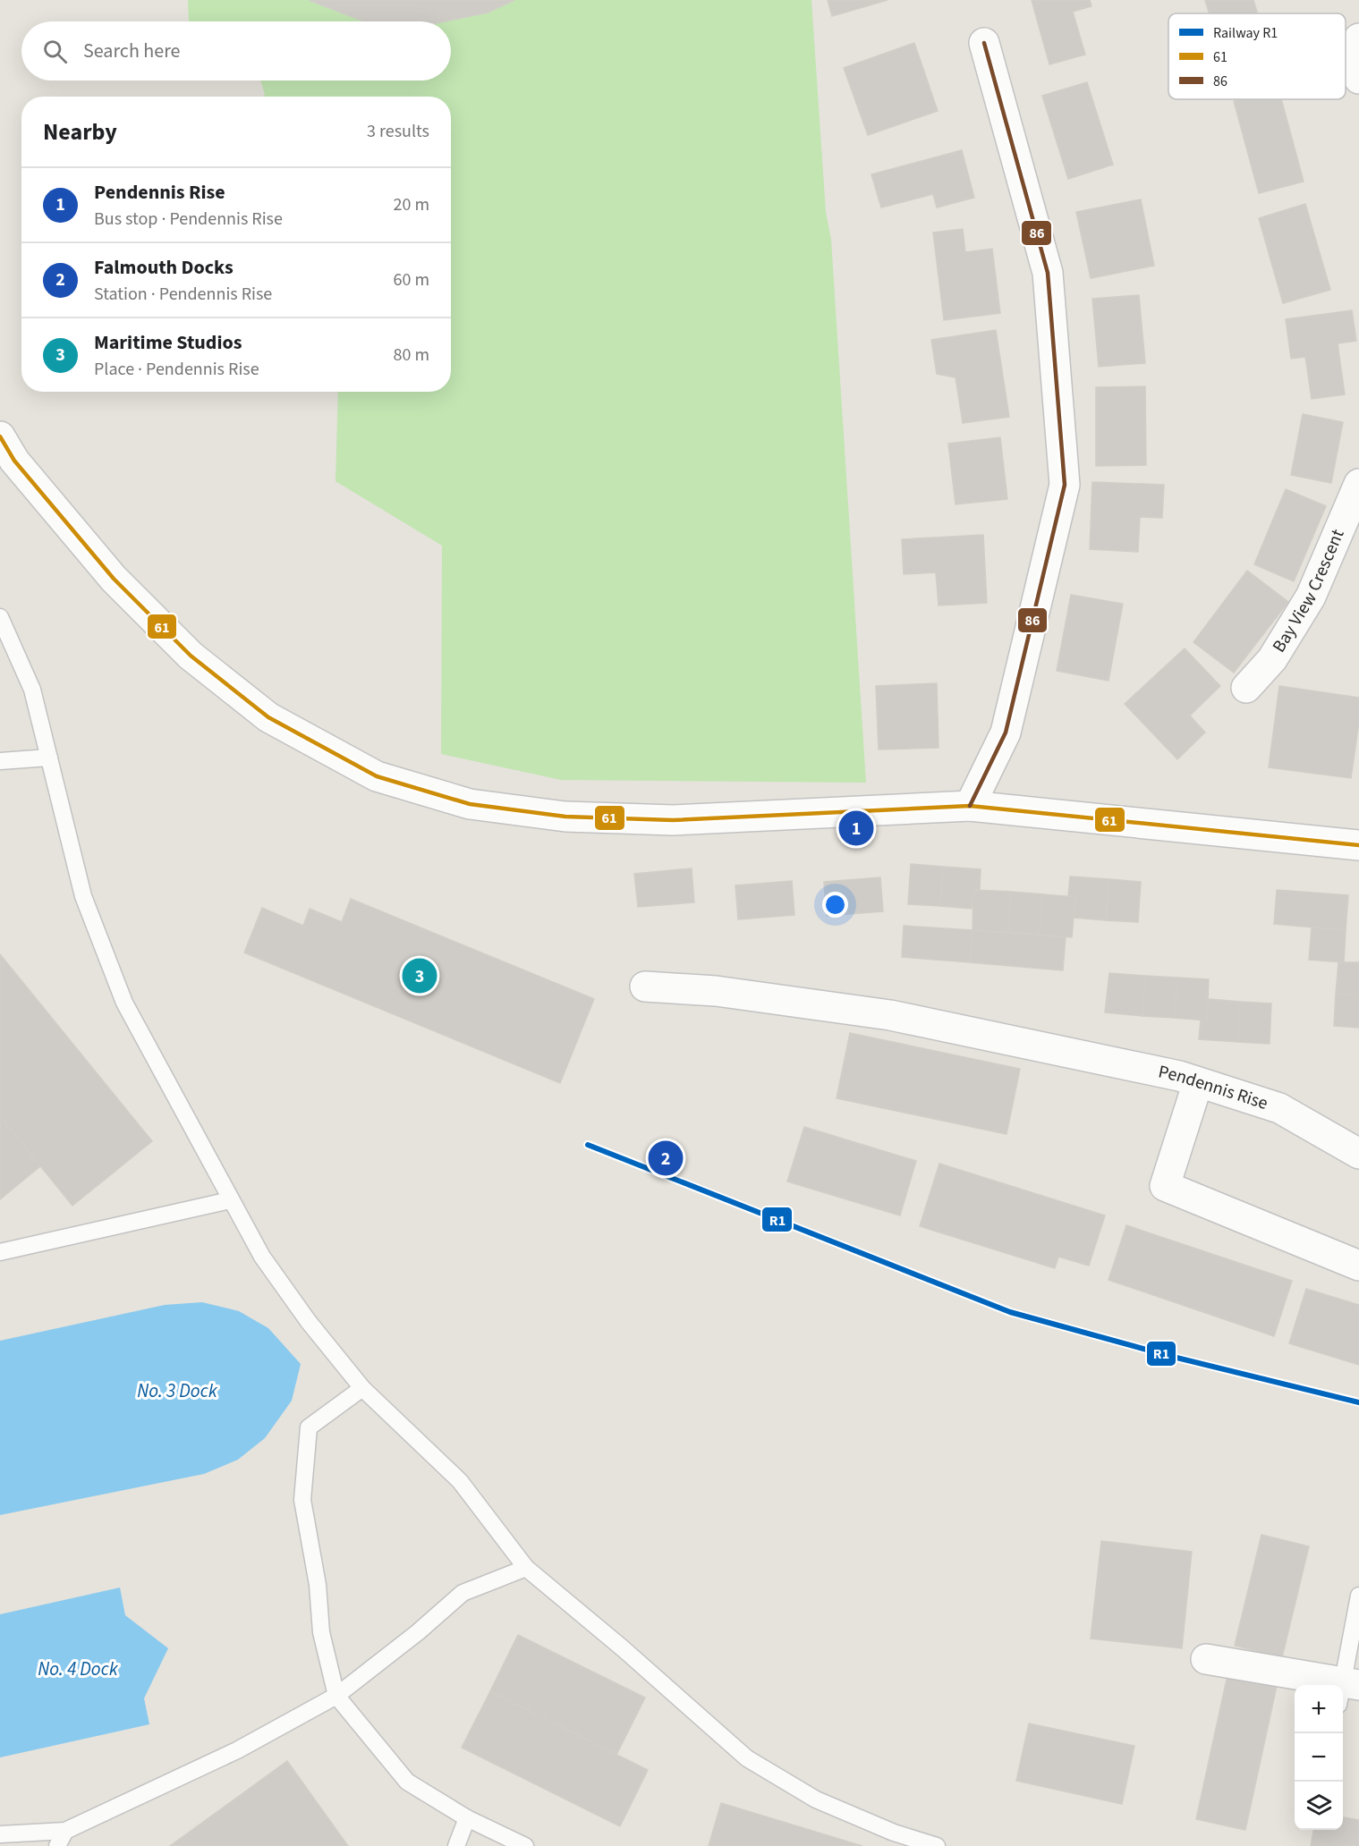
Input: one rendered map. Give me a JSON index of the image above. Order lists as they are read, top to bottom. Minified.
{"streets":{"street":["Bay View Crescent","Pendennis Rise"]},"water":["No. 3 Dock","No. 4 Dock"],"lines":["transit line 86","transit line 61","rail line R1"],"legend":["Railway R1","61","86"],"page":{"search":"Search here","heading":["Nearby","3 results"],"list":[{"mark":"1","name":"Pendennis Rise","note":"Bus stop · Pendennis Rise","value":"20 m"},{"mark":"2","name":"Falmouth Docks","note":"Station · Pendennis Rise","value":"60 m"},{"mark":"3","name":"Maritime Studios","note":"Place · Pendennis Rise","value":"80 m"}],"pins":["1","3","2"],"map_buttons":["+","−"]}}
